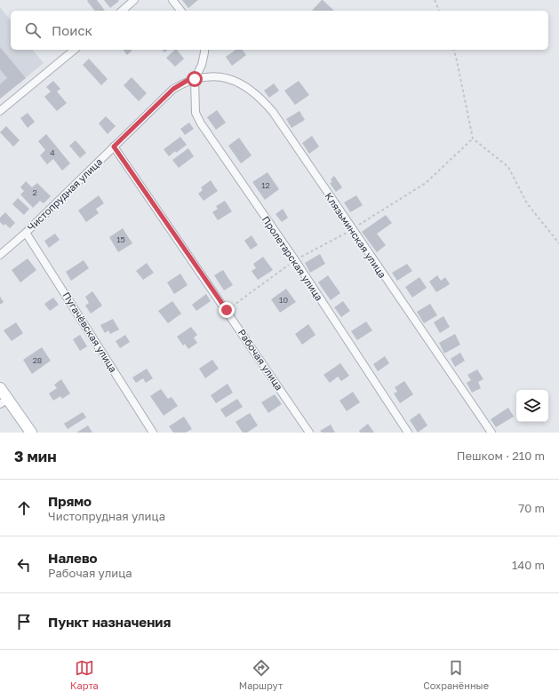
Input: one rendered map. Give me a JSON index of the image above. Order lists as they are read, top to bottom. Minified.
{"streets":{"street":["Чистопрудная улица","Клязьминская улица","Пролетарская улица","Пугачёвская улица","Рабочая улица"]},"crossings":[["Чистопрудная улица","Клязьминская улица"],["Чистопрудная улица","Пролетарская улица"],["Чистопрудная улица","Пугачёвская улица"],["Чистопрудная улица","Рабочая улица"],["Клязьминская улица","Пролетарская улица"]],"house_numbers":["4","12","2","15","10","28"],"page":{"search":"Поиск","heading":["3 мин","Пешком · 210 m"],"list":[["Прямо","Чистопрудная улица","70 m"],["Налево","Рабочая улица","140 m"],"Пункт назначения"],"nav":["Карта","Маршрут","Сохранённые"]}}
